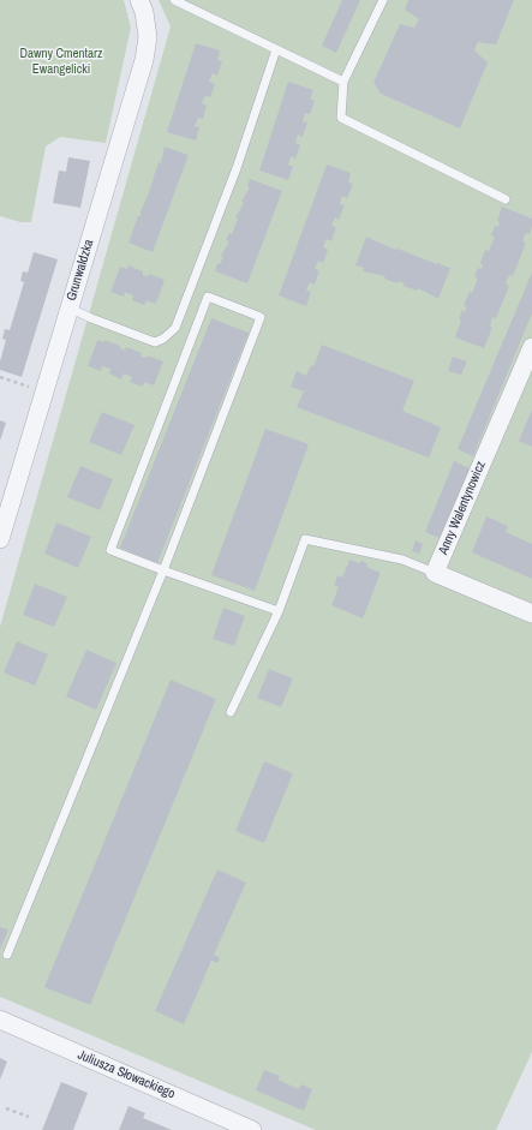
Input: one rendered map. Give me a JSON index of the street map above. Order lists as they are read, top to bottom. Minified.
{"streets":{"street":["Grunwaldzka","Anny Walentynowicz","Juliusza Słowackiego"]},"parks":["Dawny Cmentarz Ewangelicki"]}
